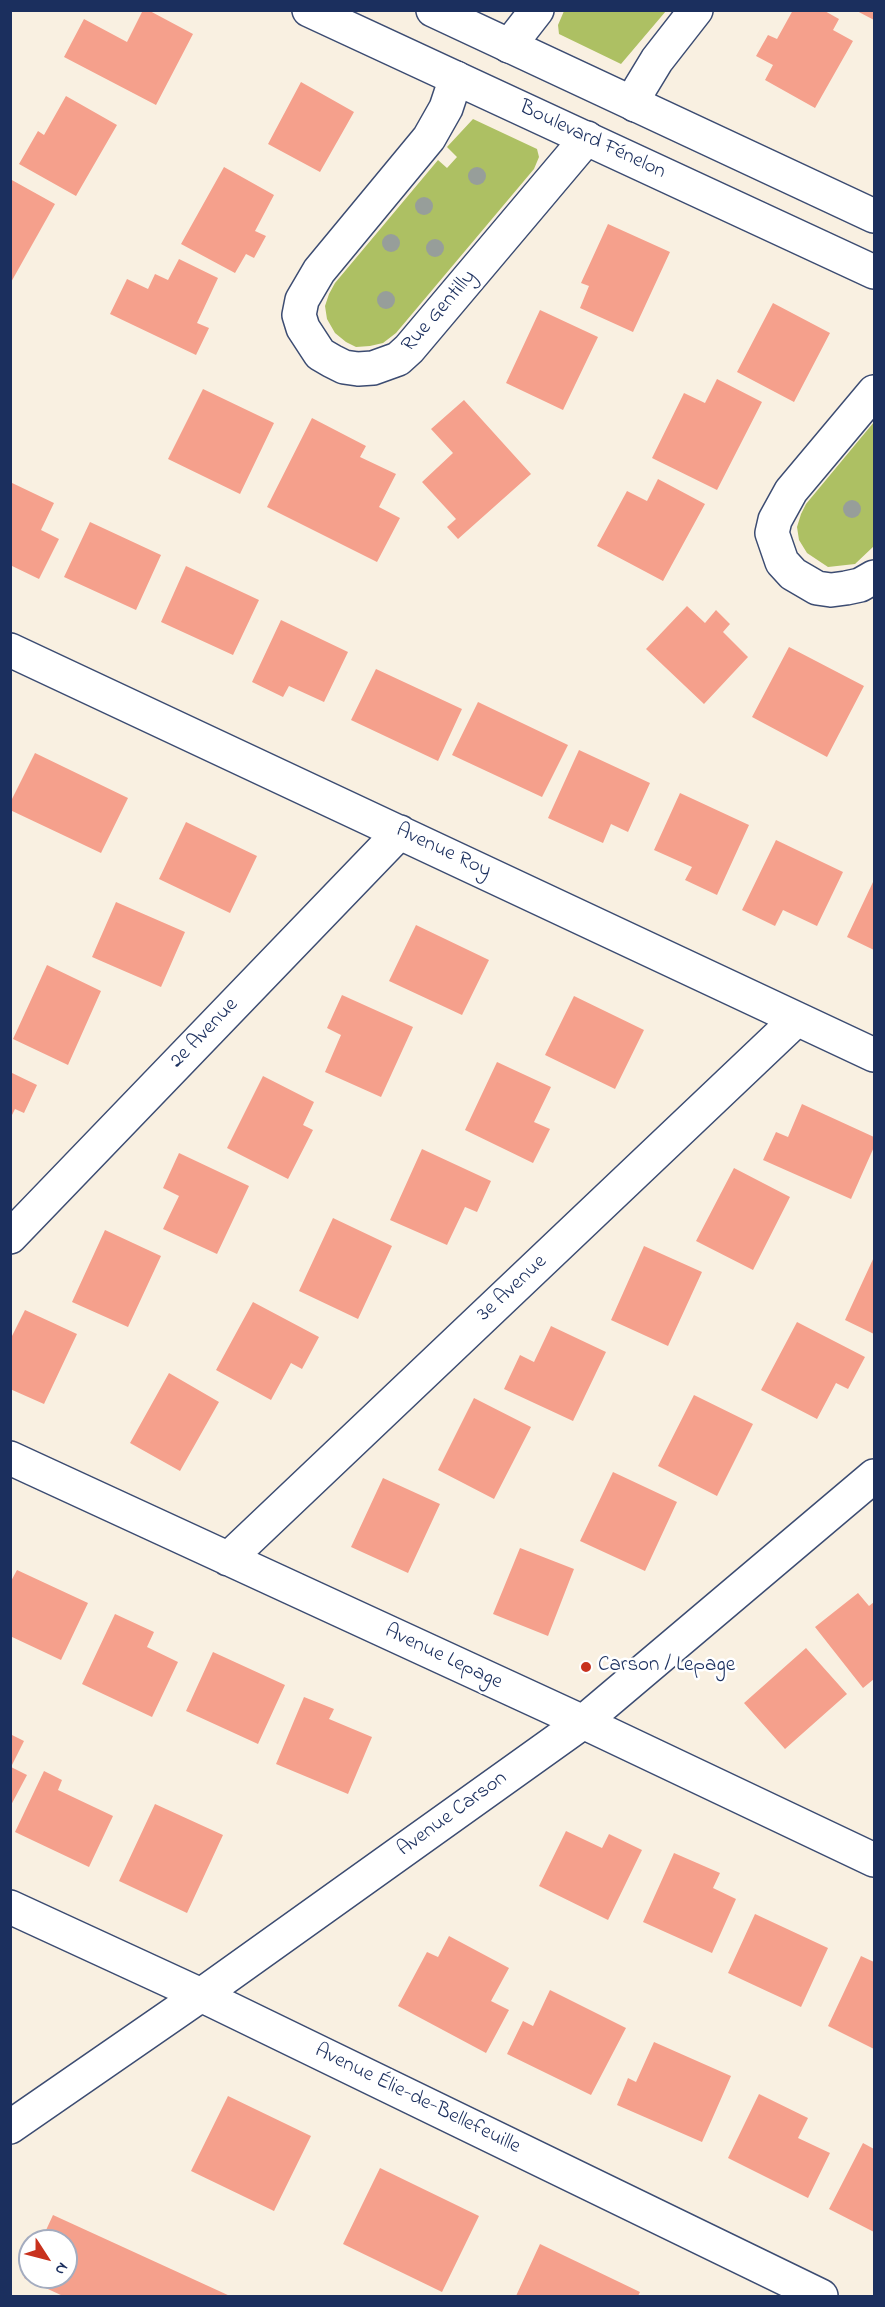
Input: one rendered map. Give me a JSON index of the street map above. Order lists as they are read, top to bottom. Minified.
{"streets":{"street":["Boulevard Fénelon","Rue Gentilly","Avenue Roy","2e Avenue","3e Avenue","Avenue Lepage","Avenue Carson","Avenue Élie-de-Bellefeuille"]},"crossings":[["Boulevard Fénelon","Rue Gentilly"],["Avenue Roy","2e Avenue"],["Avenue Roy","3e Avenue"],["3e Avenue","Avenue Lepage"],["Avenue Lepage","Avenue Carson"],["Avenue Carson","Avenue Élie-de-Bellefeuille"]],"places":["Carson / Lepage"],"north":"bottom right"}
